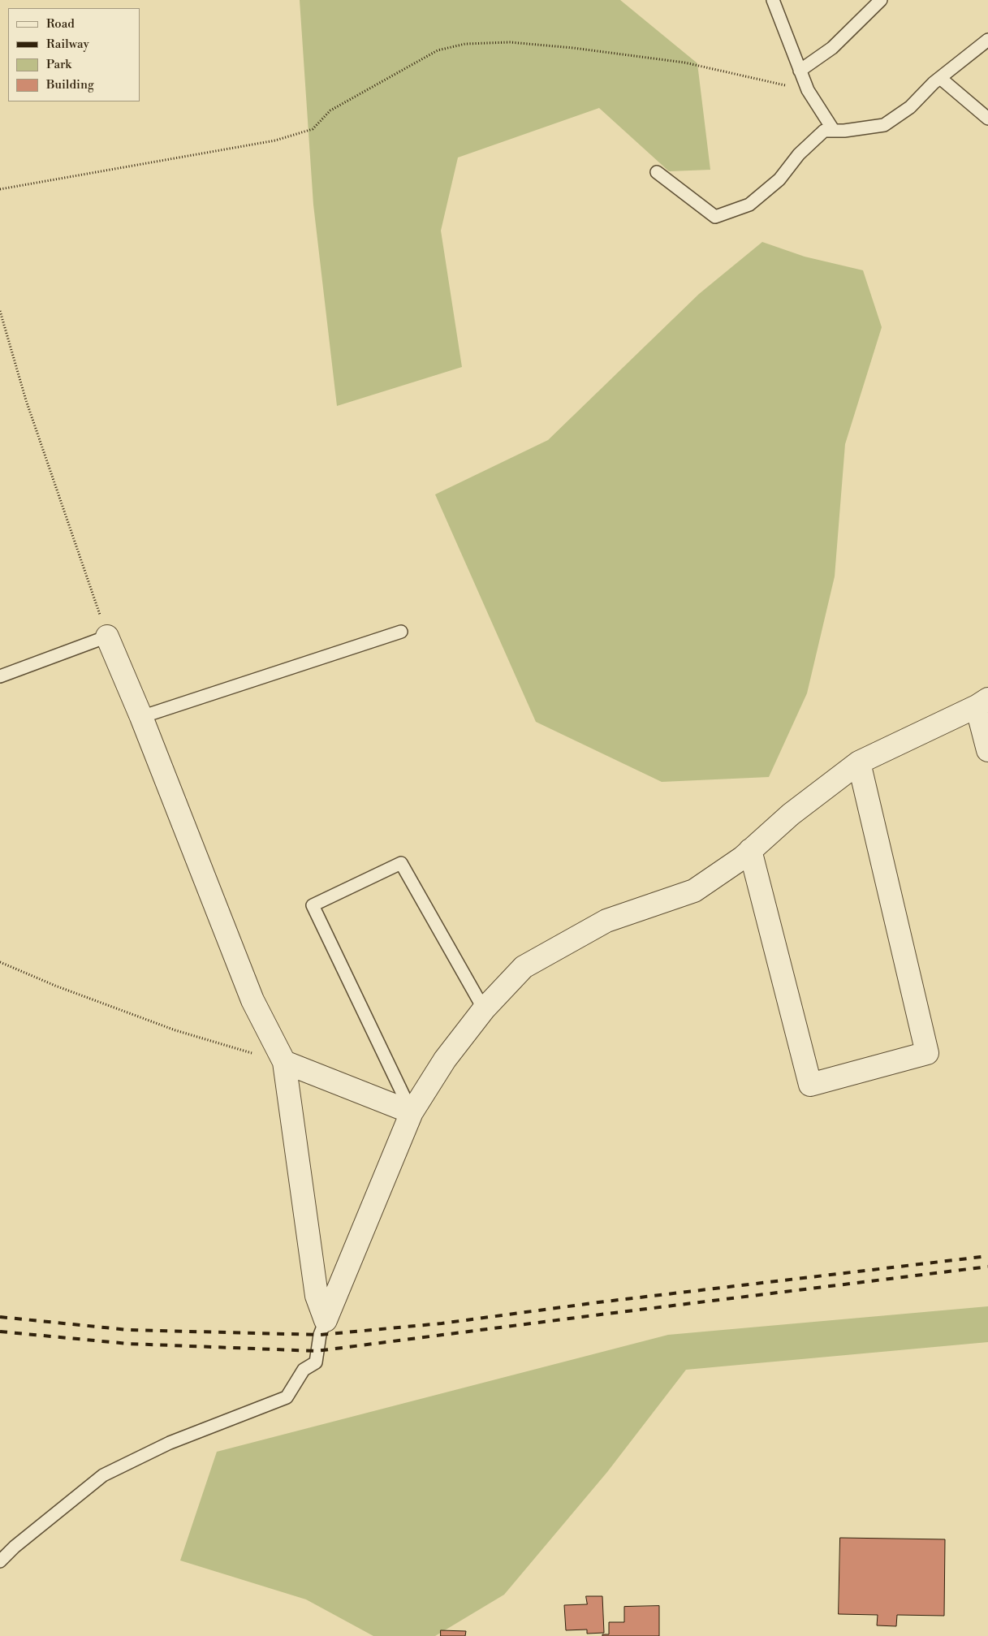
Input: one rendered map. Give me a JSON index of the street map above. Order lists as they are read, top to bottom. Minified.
{"legend":["Road","Railway","Park","Building"]}
